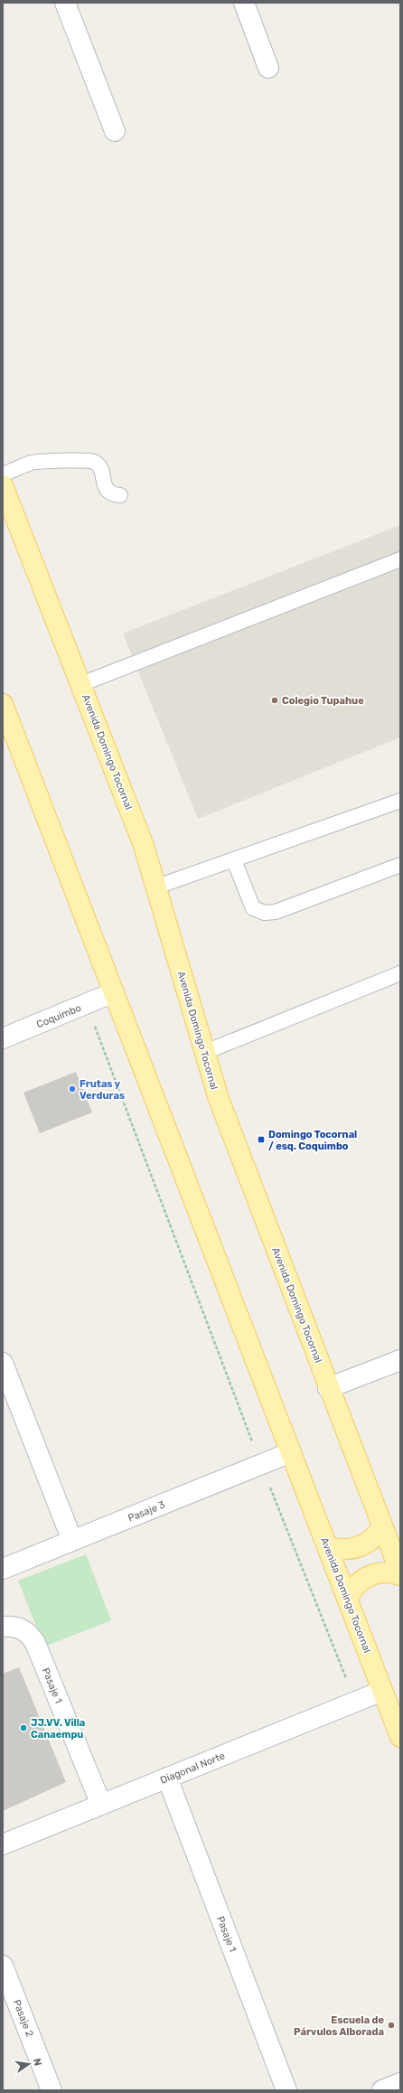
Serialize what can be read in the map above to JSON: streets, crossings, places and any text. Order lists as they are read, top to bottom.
{
  "streets": {
    "main road": ["Avenida Domingo Tocornal"],
    "street": [
      "Coquimbo",
      "Pasaje 3",
      "Pasaje 1",
      "Diagonal Norte",
      "Pasaje 2"
    ]
  },
  "crossings": [
    ["Avenida Domingo Tocornal", "Coquimbo"],
    ["Avenida Domingo Tocornal", "Pasaje 3"],
    ["Avenida Domingo Tocornal", "Diagonal Norte"],
    ["Pasaje 1", "Diagonal Norte"]
  ],
  "places": {
    "other": [
      "Colegio Tupahue",
      "Frutas y Verduras",
      "JJ.VV. Villa Canaempu",
      "Escuela de Párvulos Alborada"
    ],
    "transit": ["Domingo Tocornal / esq. Coquimbo"]
  },
  "north": "right"
}
